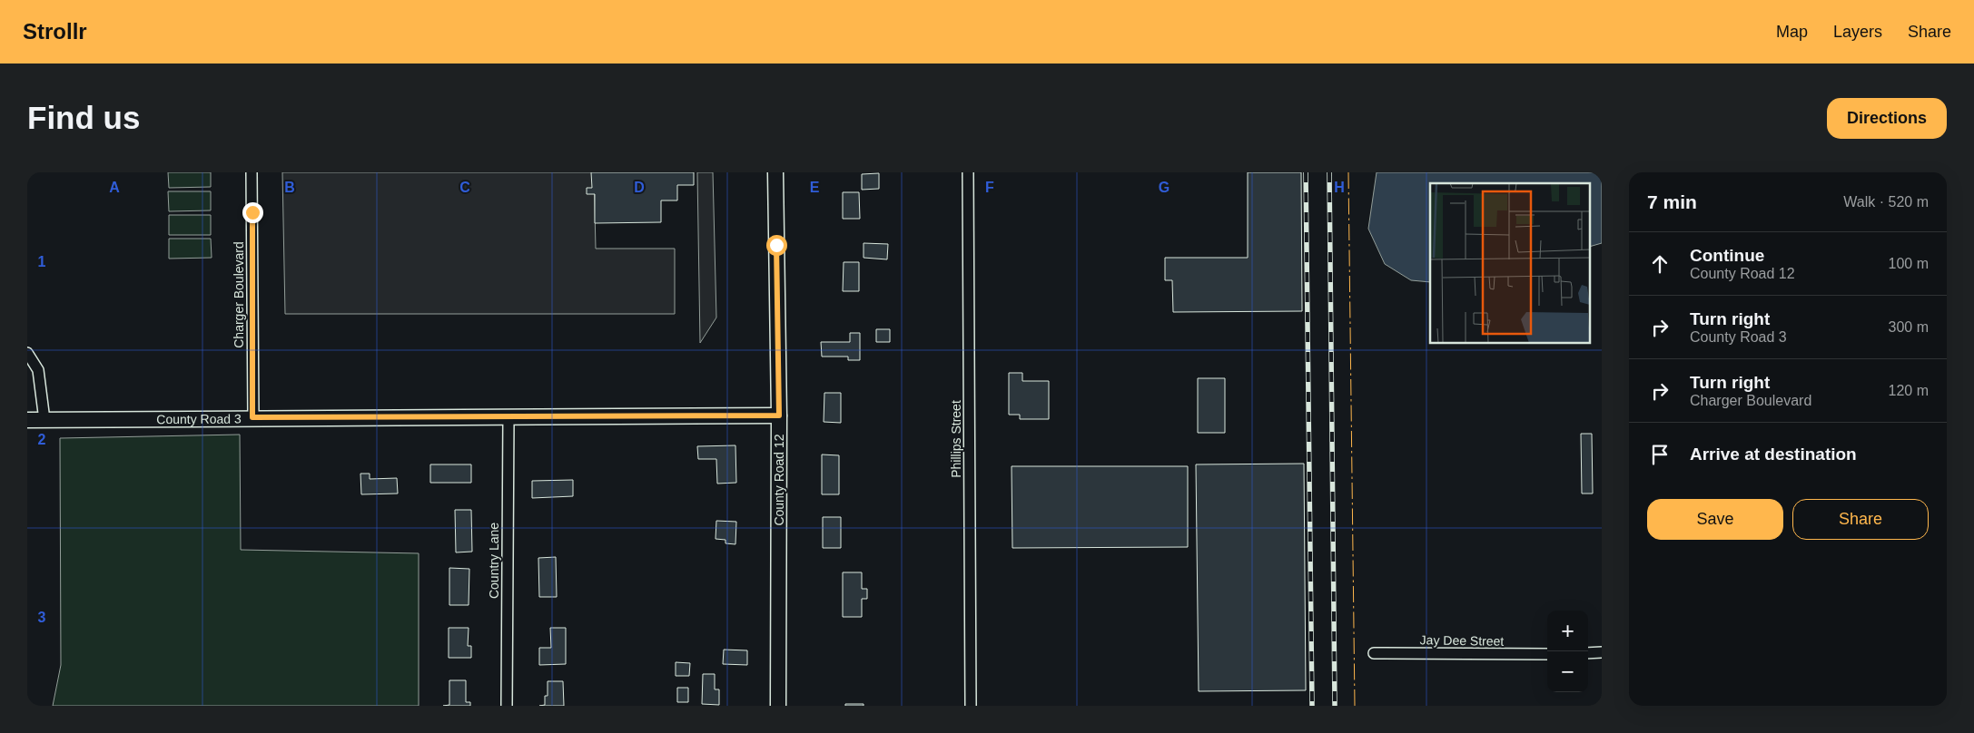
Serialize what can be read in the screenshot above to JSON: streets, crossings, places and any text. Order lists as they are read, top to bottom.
{
  "streets": {
    "street": [
      "Charger Boulevard",
      "County Road 3",
      "Phillips Street",
      "County Road 12",
      "Country Lane",
      "Jay Dee Street"
    ]
  },
  "crossings": [
    ["Charger Boulevard", "County Road 3"],
    ["County Road 3", "County Road 12"],
    ["County Road 3", "Country Lane"]
  ],
  "page": {
    "header": "Strollr",
    "nav": ["Map", "Layers", "Share"],
    "buttons": [
      "Directions",
      ["Save", "Share"]
    ],
    "title": "Find us",
    "heading": ["7 min", "Walk · 520 m"],
    "list": [
      ["Continue", "County Road 12", "100 m"],
      ["Turn right", "County Road 3", "300 m"],
      ["Turn right", "Charger Boulevard", "120 m"],
      "Arrive at destination"
    ],
    "map_buttons": ["+", "−"]
  },
  "grid": {
    "columns": [
      "A",
      "B",
      "C",
      "D",
      "E",
      "F",
      "G",
      "H"
    ],
    "rows": ["1", "2", "3"]
  }
}
